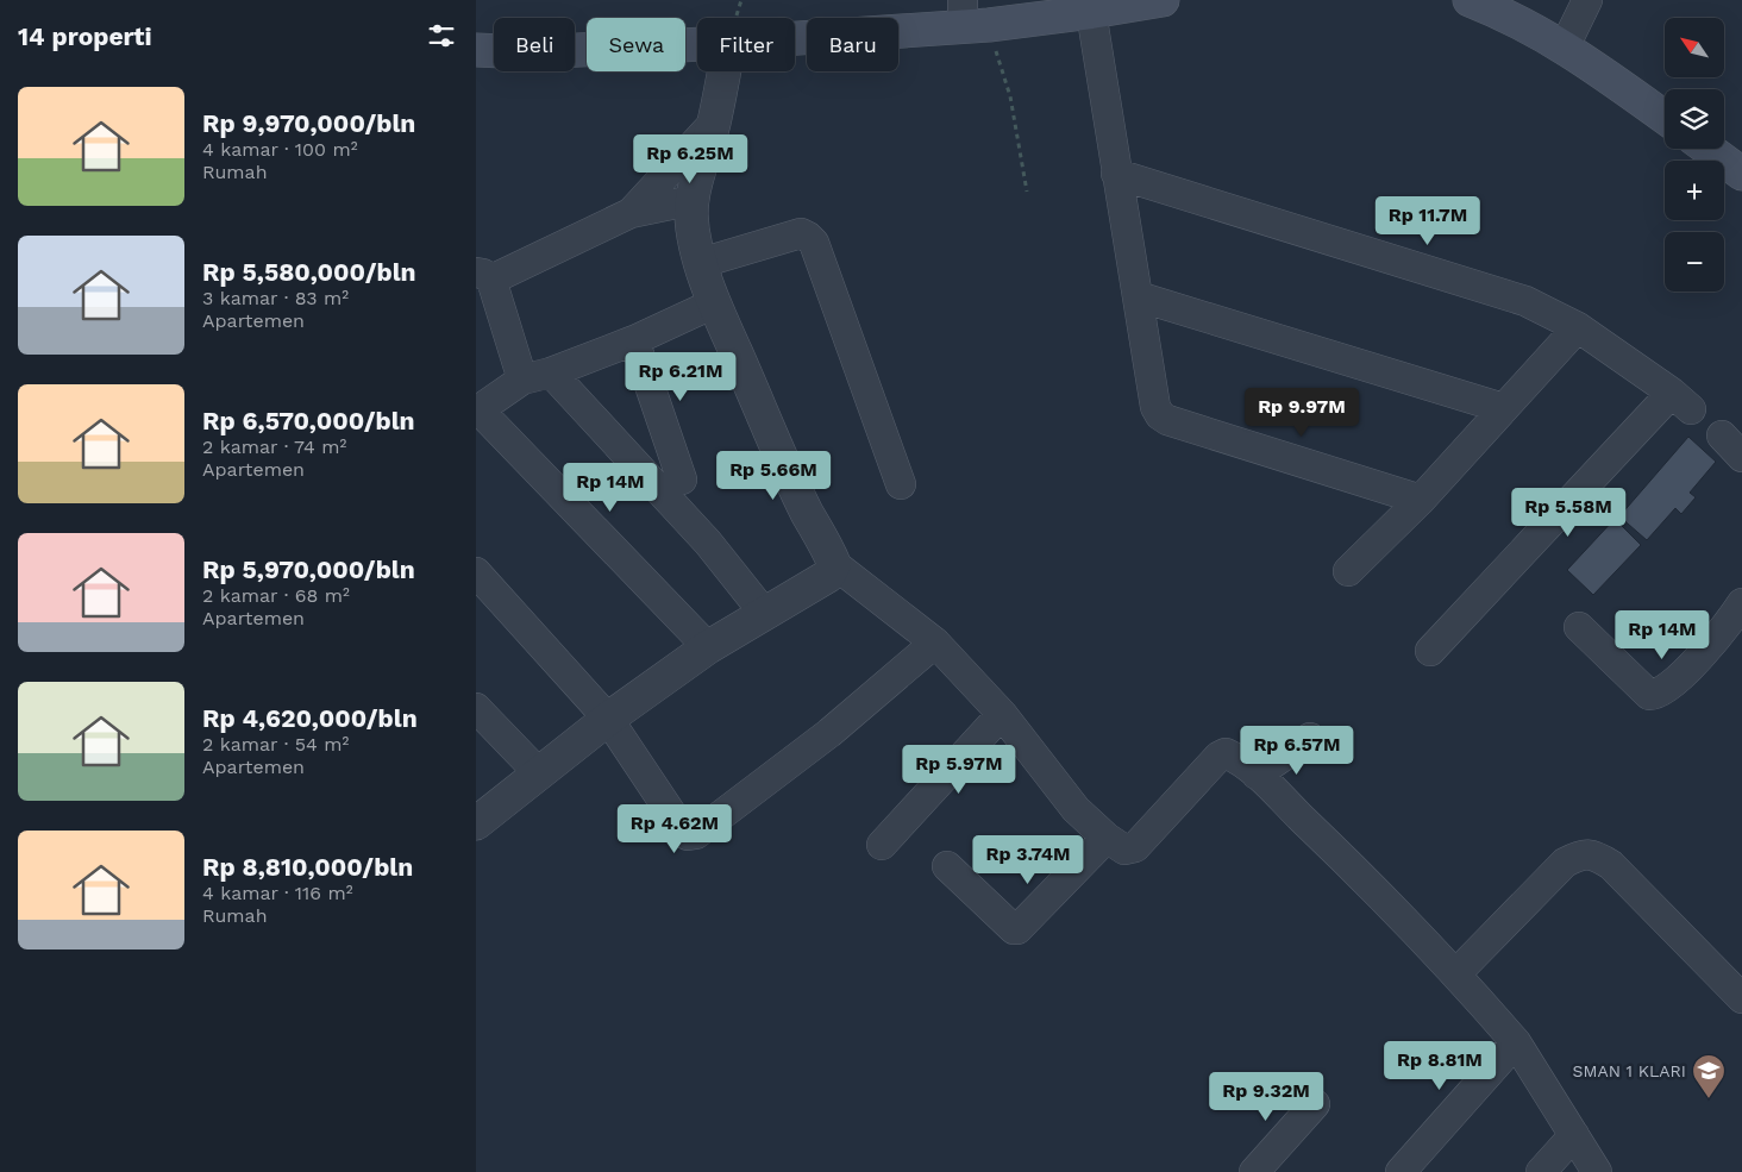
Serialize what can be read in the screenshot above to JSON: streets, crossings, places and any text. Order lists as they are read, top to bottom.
{
  "places": {
    "school or university": ["SMAN 1 KLARI"]
  },
  "north": "top left",
  "page": {
    "heading": "14 properti",
    "map_buttons": ["+", "−"],
    "chip": [
      "Beli",
      "Sewa",
      "Filter",
      "Baru"
    ],
    "list": [
      {
        "name": "Rp 9,970,000/bln",
        "note": "4 kamar · 100 m² · Rumah"
      },
      {
        "name": "Rp 5,580,000/bln",
        "note": "3 kamar · 83 m² · Apartemen"
      },
      {
        "name": "Rp 6,570,000/bln",
        "note": "2 kamar · 74 m² · Apartemen"
      },
      {
        "name": "Rp 5,970,000/bln",
        "note": "2 kamar · 68 m² · Apartemen"
      },
      {
        "name": "Rp 4,620,000/bln",
        "note": "2 kamar · 54 m² · Apartemen"
      },
      {
        "name": "Rp 8,810,000/bln",
        "note": "4 kamar · 116 m² · Rumah"
      }
    ],
    "price": [
      "Rp 6.25M",
      "Rp 11.7M",
      "Rp 6.21M",
      "Rp 9.97M",
      "Rp 5.66M",
      "Rp 14M",
      "Rp 5.58M",
      "Rp 14M",
      "Rp 6.57M",
      "Rp 5.97M",
      "Rp 4.62M",
      "Rp 3.74M",
      "Rp 8.81M",
      "Rp 9.32M"
    ]
  }
}
